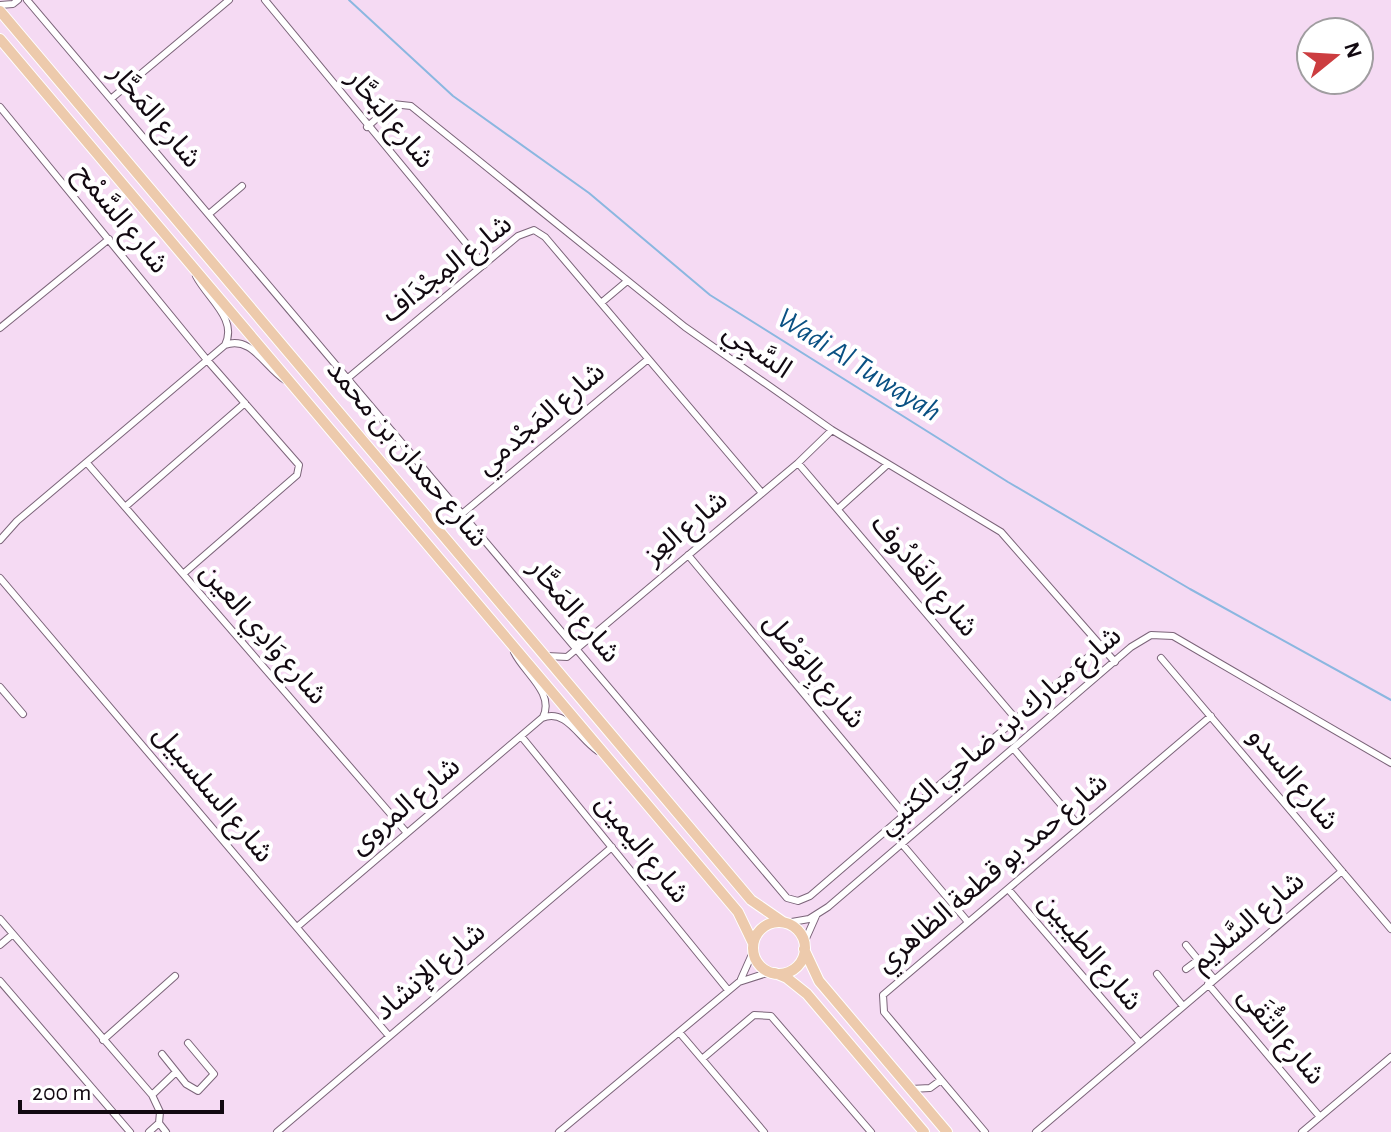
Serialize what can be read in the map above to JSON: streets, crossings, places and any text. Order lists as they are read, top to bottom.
{
  "streets": {
    "main road": ["شارع حمدان بن محمد"],
    "street": [
      "شارع المَحَّار",
      "شارع البَحَّار",
      "شارع السَّمْح",
      "شارع المِجْدَاف",
      "السَّجِي",
      "شارع المَجْدمي",
      "شارع العِز",
      "شارع الغَادُوف",
      "شارع وَادِي العين",
      "شارع بِالوَصْل",
      "شارع مبارك بن ضاحي الكتبي",
      "شارع السدو",
      "شارع السلسبيل",
      "شارع المروى",
      "شارع اليمين",
      "شارع حمد بو قطعة الظاهري",
      "شارع السَّلايم",
      "شارع الطيبين",
      "شارع الإنشاد",
      "شارع التُّقَى"
    ]
  },
  "crossings": [
    ["شارع المَحَّار", "شارع المِجْدَاف"],
    ["شارع المَحَّار", "السَّجِي"],
    ["شارع المَحَّار", "شارع المَجْدمي"],
    ["شارع المَحَّار", "شارع العِز"],
    ["شارع المَحَّار", "شارع الغَادُوف"],
    ["شارع المَحَّار", "شارع بِالوَصْل"],
    ["شارع البَحَّار", "شارع المِجْدَاف"],
    ["شارع البَحَّار", "السَّجِي"],
    ["شارع السَّمْح", "شارع وَادِي العين"],
    ["شارع المِجْدَاف", "شارع المَجْدمي"],
    ["شارع المِجْدَاف", "شارع العِز"],
    ["السَّجِي", "شارع العِز"],
    ["السَّجِي", "شارع مبارك بن ضاحي الكتبي"],
    ["شارع حمدان بن محمد", "شارع مبارك بن ضاحي الكتبي"],
    ["شارع العِز", "شارع الغَادُوف"],
    ["شارع العِز", "شارع بِالوَصْل"],
    ["شارع وَادِي العين", "شارع المروى"],
    ["شارع السدو", "شارع حمد بو قطعة الظاهري"],
    ["شارع السدو", "شارع السَّلايم"],
    ["شارع السلسبيل", "شارع المروى"],
    ["شارع السلسبيل", "شارع الإنشاد"],
    ["شارع المروى", "شارع اليمين"],
    ["شارع اليمين", "شارع الإنشاد"],
    ["شارع حمد بو قطعة الظاهري", "شارع الطيبين"],
    ["شارع السَّلايم", "شارع الطيبين"],
    ["شارع السَّلايم", "شارع التُّقَى"]
  ],
  "water": ["Wadi Al Tuwayah"],
  "scale_bar": "200 m",
  "north": "right"
}
